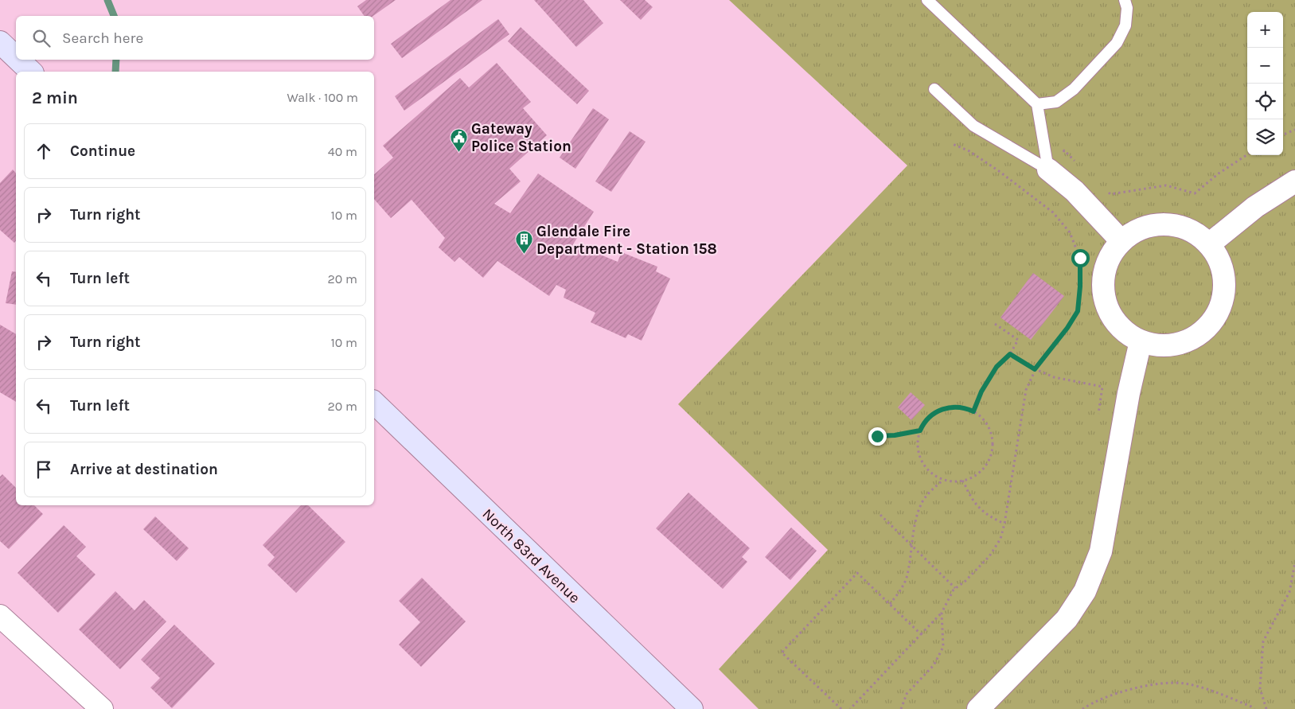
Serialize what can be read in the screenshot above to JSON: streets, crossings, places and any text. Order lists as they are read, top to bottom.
{
  "streets": {
    "main road": ["North 83rd Avenue"]
  },
  "places": {
    "public building": ["Gateway Police Station"],
    "building": ["Glendale Fire Department - Station 158"]
  },
  "page": {
    "map_buttons": ["+", "−"],
    "search": "Search here",
    "heading": ["2 min", "Walk · 100 m"],
    "list": [
      ["Continue", "40 m"],
      ["Turn right", "10 m"],
      ["Turn left", "20 m"],
      ["Turn right", "10 m"],
      ["Turn left", "20 m"],
      "Arrive at destination"
    ]
  }
}
